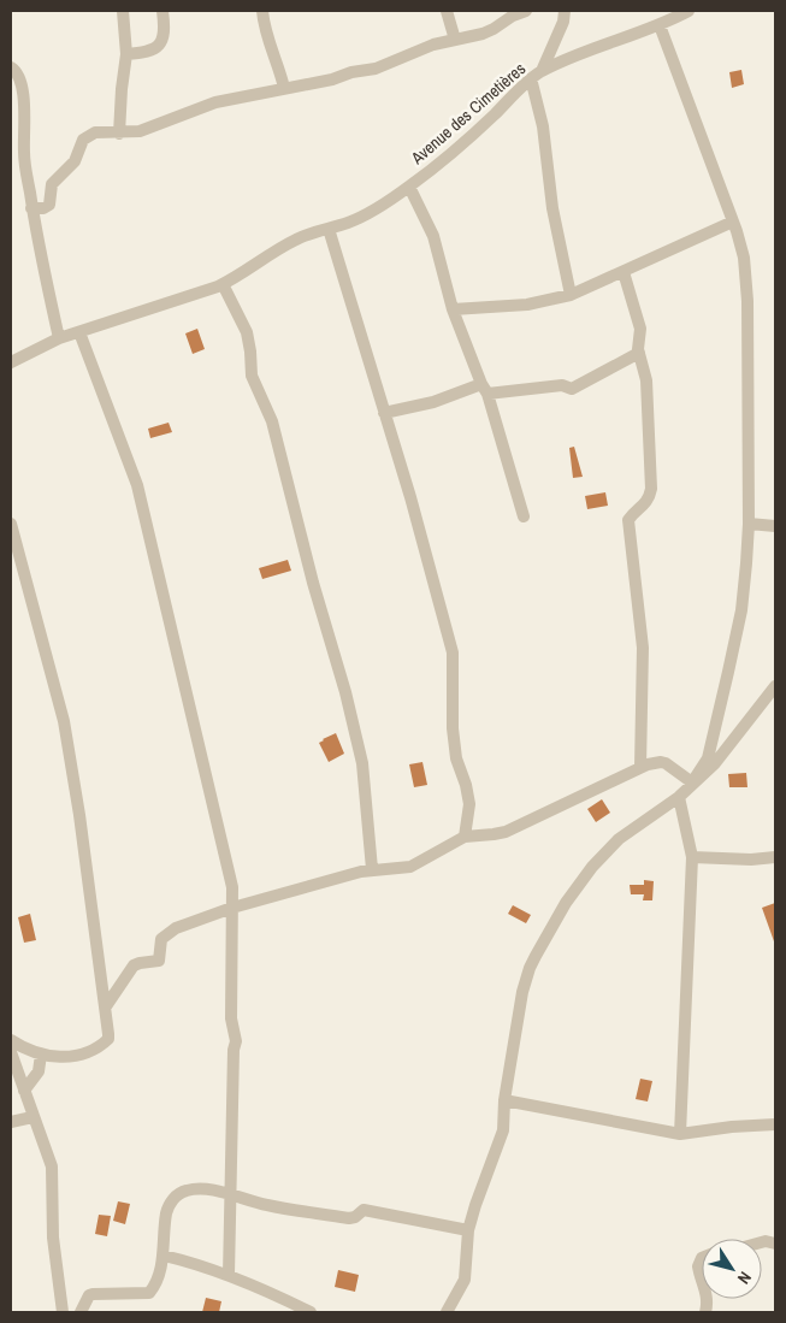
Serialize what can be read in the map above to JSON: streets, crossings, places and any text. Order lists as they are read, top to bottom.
{
  "streets": {
    "street": ["Avenue des Cimetières"]
  },
  "north": "bottom right"
}
